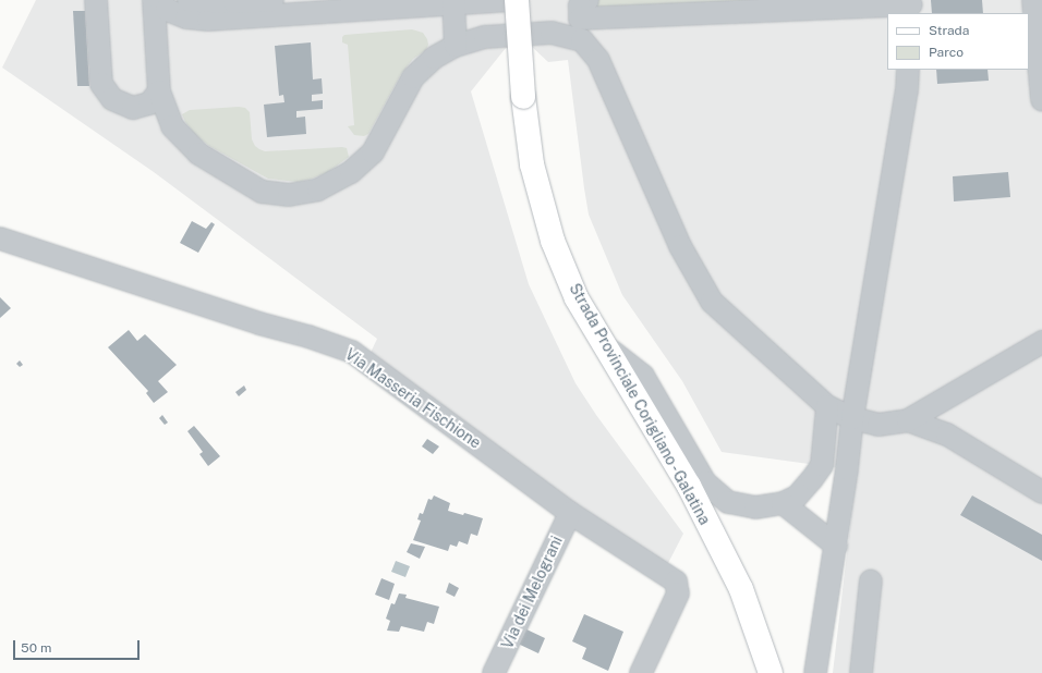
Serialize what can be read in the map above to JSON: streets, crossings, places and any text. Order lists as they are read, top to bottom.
{
  "streets": {
    "main road": ["Strada Provinciale Corigliano - Galatina"],
    "street": ["Via Masseria Fischione", "Via dei Melograni"]
  },
  "crossings": [
    ["Via Masseria Fischione", "Via dei Melograni"]
  ],
  "legend": ["Strada", "Parco"],
  "scale_bar": "50 m"
}
